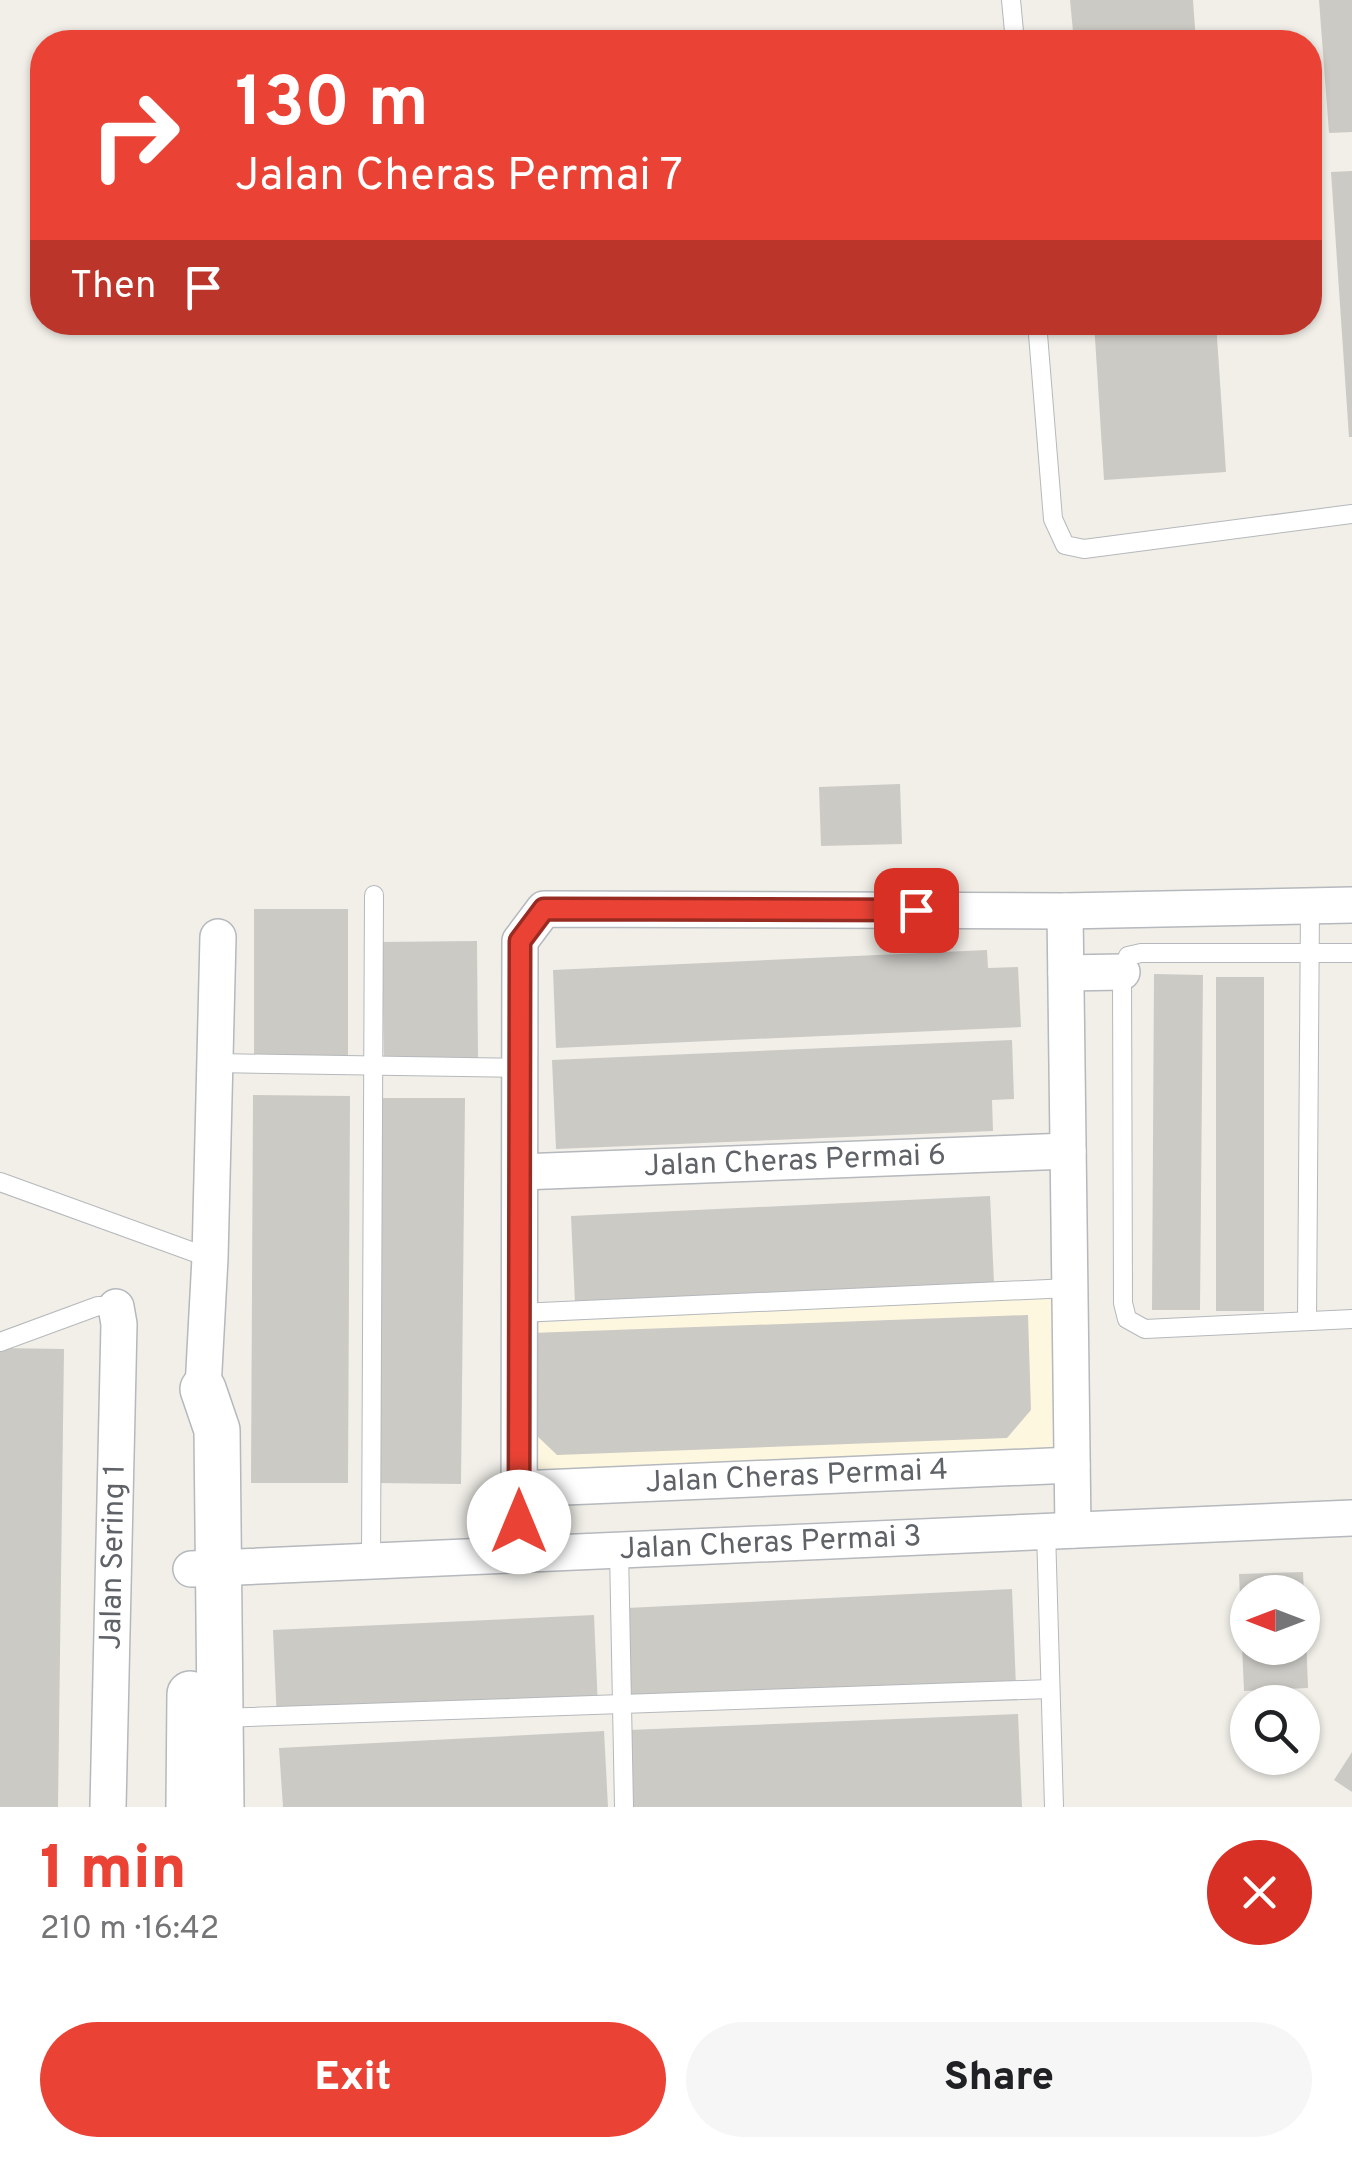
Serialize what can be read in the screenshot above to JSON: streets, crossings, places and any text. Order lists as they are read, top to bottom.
{
  "streets": {
    "street": [
      "Jalan Cheras Permai 6",
      "Jalan Cheras Permai 4",
      "Jalan Cheras Permai 3",
      "Jalan Sering 1"
    ]
  },
  "north": "left",
  "page": {
    "turn": ["130 m", "Jalan Cheras Permai 7"],
    "then": "Then",
    "heading": ["1 min", "210 m · 16:42"],
    "buttons": ["Exit", "Share"]
  }
}
